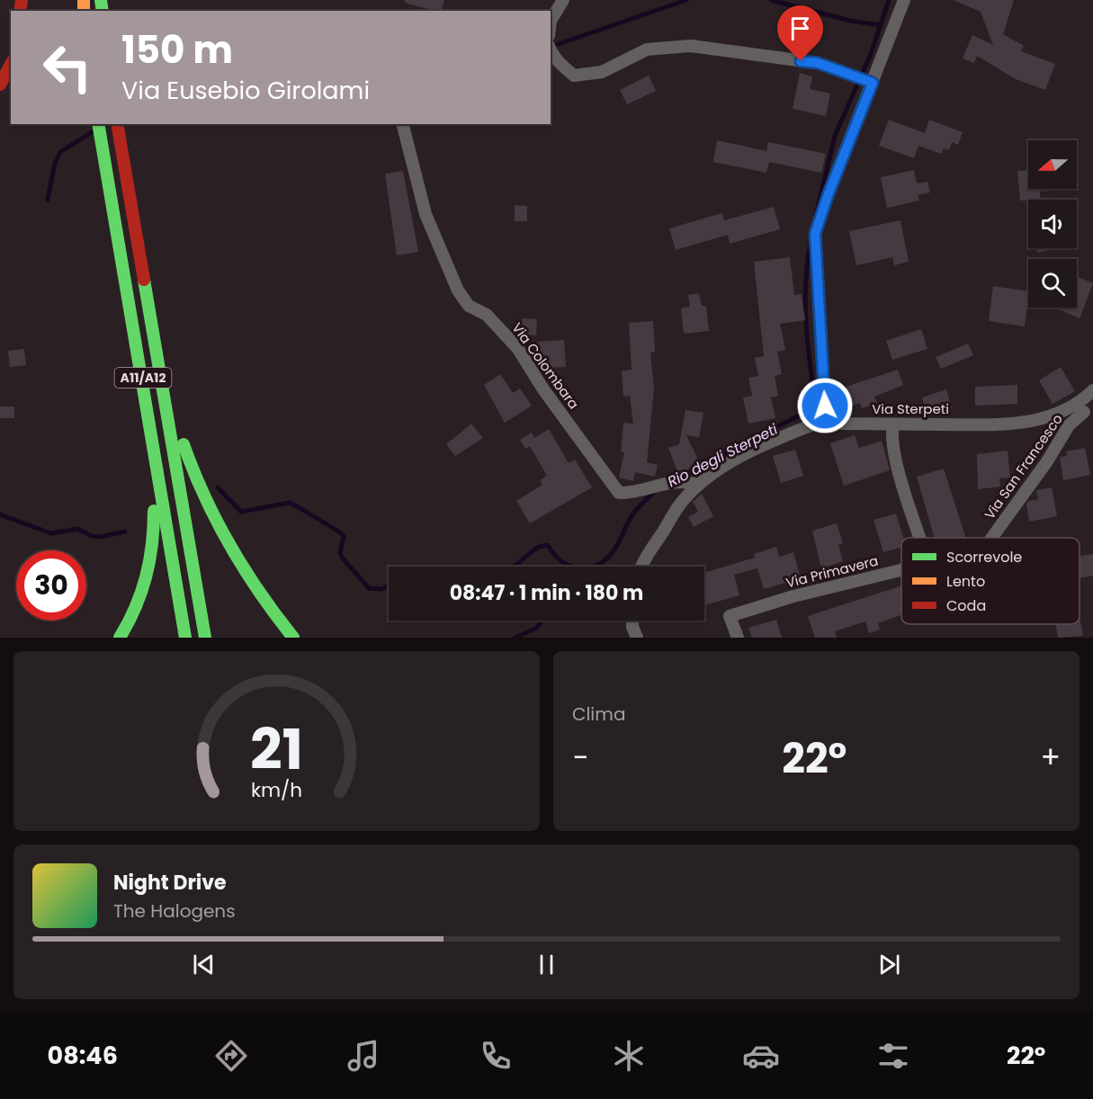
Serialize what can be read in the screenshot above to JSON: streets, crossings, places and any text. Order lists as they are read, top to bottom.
{
  "streets": {
    "main road": ["A11/A12"],
    "street": [
      "Via Colombara",
      "Via Sterpeti",
      "Via San Francesco",
      "Via Primavera"
    ]
  },
  "water": ["Rio degli Sterpeti"],
  "legend": ["Scorrevole", "Lento", "Coda"],
  "north": "left",
  "page": {
    "turn": ["150 m", "Via Eusebio Girolami"],
    "limit": "30",
    "trip": "08:47 · 1 min · 180 m",
    "tile": "Clima",
    "heat": ["−", "22°", "+"],
    "song": ["Night Drive", "The Halogens"],
    "tabs": ["08:46", "22°"],
    "gauge": ["21", "km/h"]
  }
}
